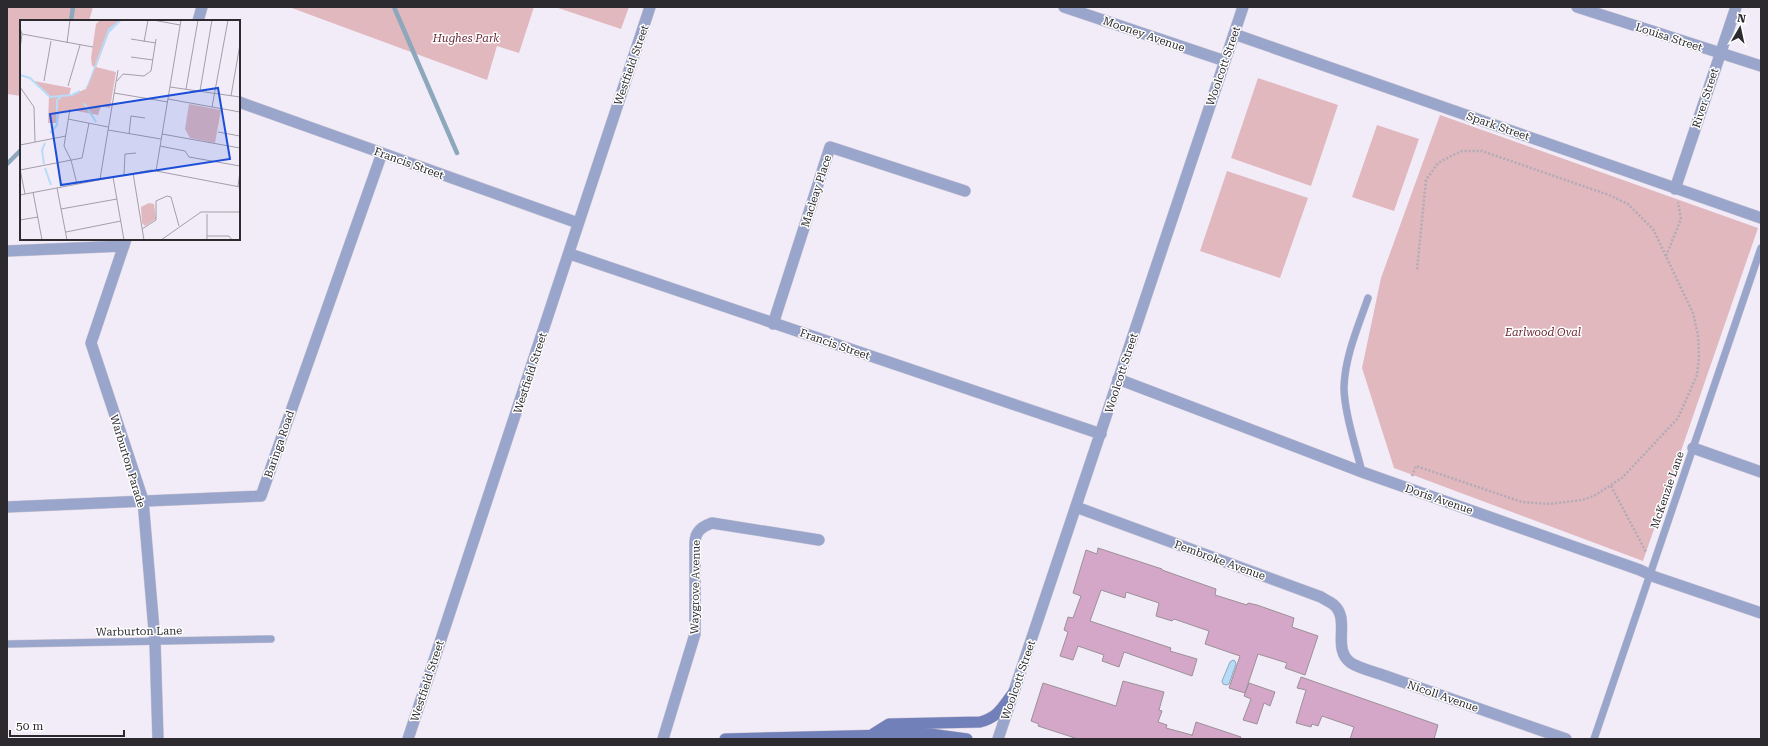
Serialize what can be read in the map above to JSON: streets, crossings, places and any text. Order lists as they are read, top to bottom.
{
  "streets": {
    "street": [
      "Mooney Avenue",
      "Louisa Street",
      "Westfield Street",
      "Woolcott Street",
      "River Street",
      "Spark Street",
      "Francis Street",
      "Macleay Place",
      "Baringa Road",
      "Warburton Parade",
      "Doris Avenue",
      "Pembroke Avenue",
      "Waygrove Avenue",
      "Nicoll Avenue"
    ],
    "lane": ["McKenzie Lane", "Warburton Lane"]
  },
  "crossings": [
    ["Mooney Avenue", "Woolcott Street"],
    ["Louisa Street", "River Street"],
    ["Westfield Street", "Francis Street"],
    ["Woolcott Street", "Spark Street"],
    ["Woolcott Street", "Francis Street"],
    ["Woolcott Street", "Doris Avenue"],
    ["Woolcott Street", "Pembroke Avenue"],
    ["River Street", "Spark Street"],
    ["Francis Street", "Macleay Place"],
    ["Francis Street", "Baringa Road"],
    ["Baringa Road", "Warburton Parade"],
    ["Warburton Parade", "Warburton Lane"],
    ["McKenzie Lane", "Doris Avenue"],
    ["Pembroke Avenue", "Nicoll Avenue"]
  ],
  "parks": ["Hughes Park", "Earlwood Oval"],
  "scale_bar": "50 m",
  "north": "top"
}
